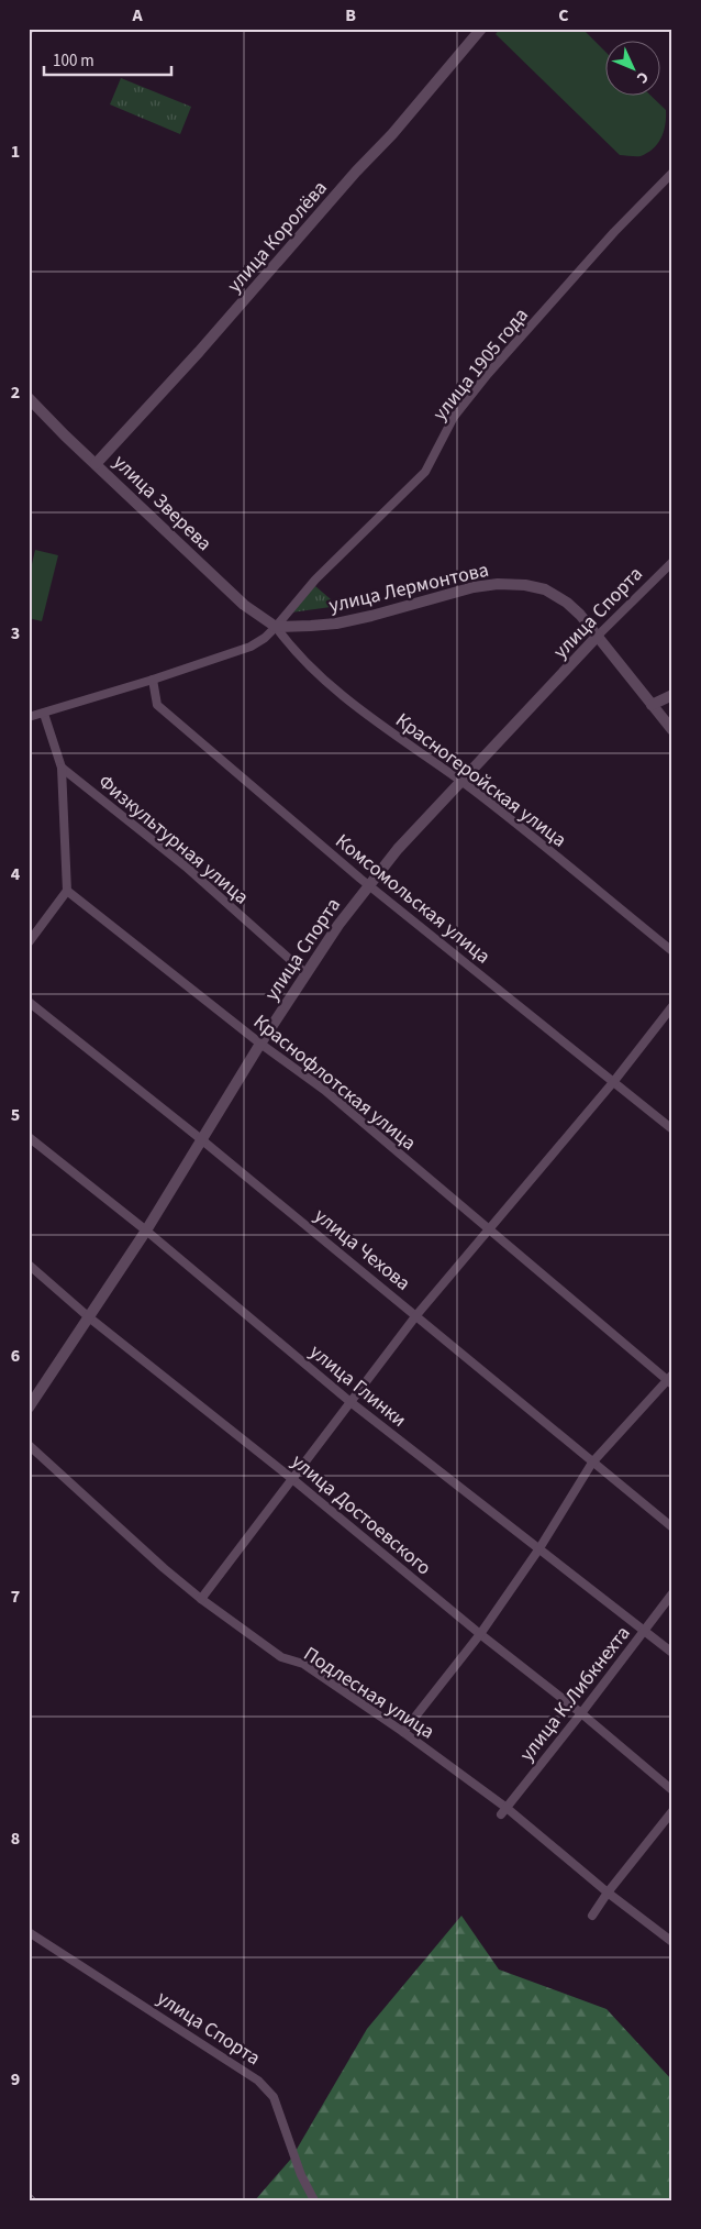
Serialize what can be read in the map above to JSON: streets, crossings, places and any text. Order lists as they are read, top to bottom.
{
  "streets": {
    "main road": [
      "улица Королёва",
      "улица Зверева",
      "улица Лермонтова",
      "улица Спорта"
    ],
    "street": [
      "улица 1905 года",
      "Красногеройская улица",
      "Физкультурная улица",
      "Комсомольская улица",
      "Краснофлотская улица",
      "улица Чехова",
      "улица Глинки",
      "улица Достоевского",
      "Подлесная улица",
      "улица К.Либкнехта"
    ]
  },
  "crossings": [
    ["улица Королёва", "улица Зверева"],
    ["улица 1905 года", "улица Зверева"],
    ["улица 1905 года", "улица Лермонтова"],
    ["улица 1905 года", "Красногеройская улица"],
    ["улица Зверева", "улица Лермонтова"],
    ["улица Зверева", "Красногеройская улица"],
    ["улица Лермонтова", "улица Спорта"],
    ["улица Лермонтова", "Красногеройская улица"],
    ["улица Спорта", "Красногеройская улица"],
    ["улица Спорта", "Физкультурная улица"],
    ["улица Спорта", "Комсомольская улица"],
    ["улица Спорта", "Краснофлотская улица"],
    ["улица Спорта", "улица Чехова"],
    ["улица Спорта", "улица Глинки"],
    ["улица Спорта", "улица Достоевского"],
    ["улица Глинки", "улица К.Либкнехта"],
    ["улица Достоевского", "улица К.Либкнехта"],
    ["Подлесная улица", "улица К.Либкнехта"]
  ],
  "scale_bar": "100 m",
  "north": "bottom right",
  "grid": {
    "columns": ["A", "B", "C"],
    "rows": [
      "1",
      "2",
      "3",
      "4",
      "5",
      "6",
      "7",
      "8",
      "9"
    ]
  }
}
